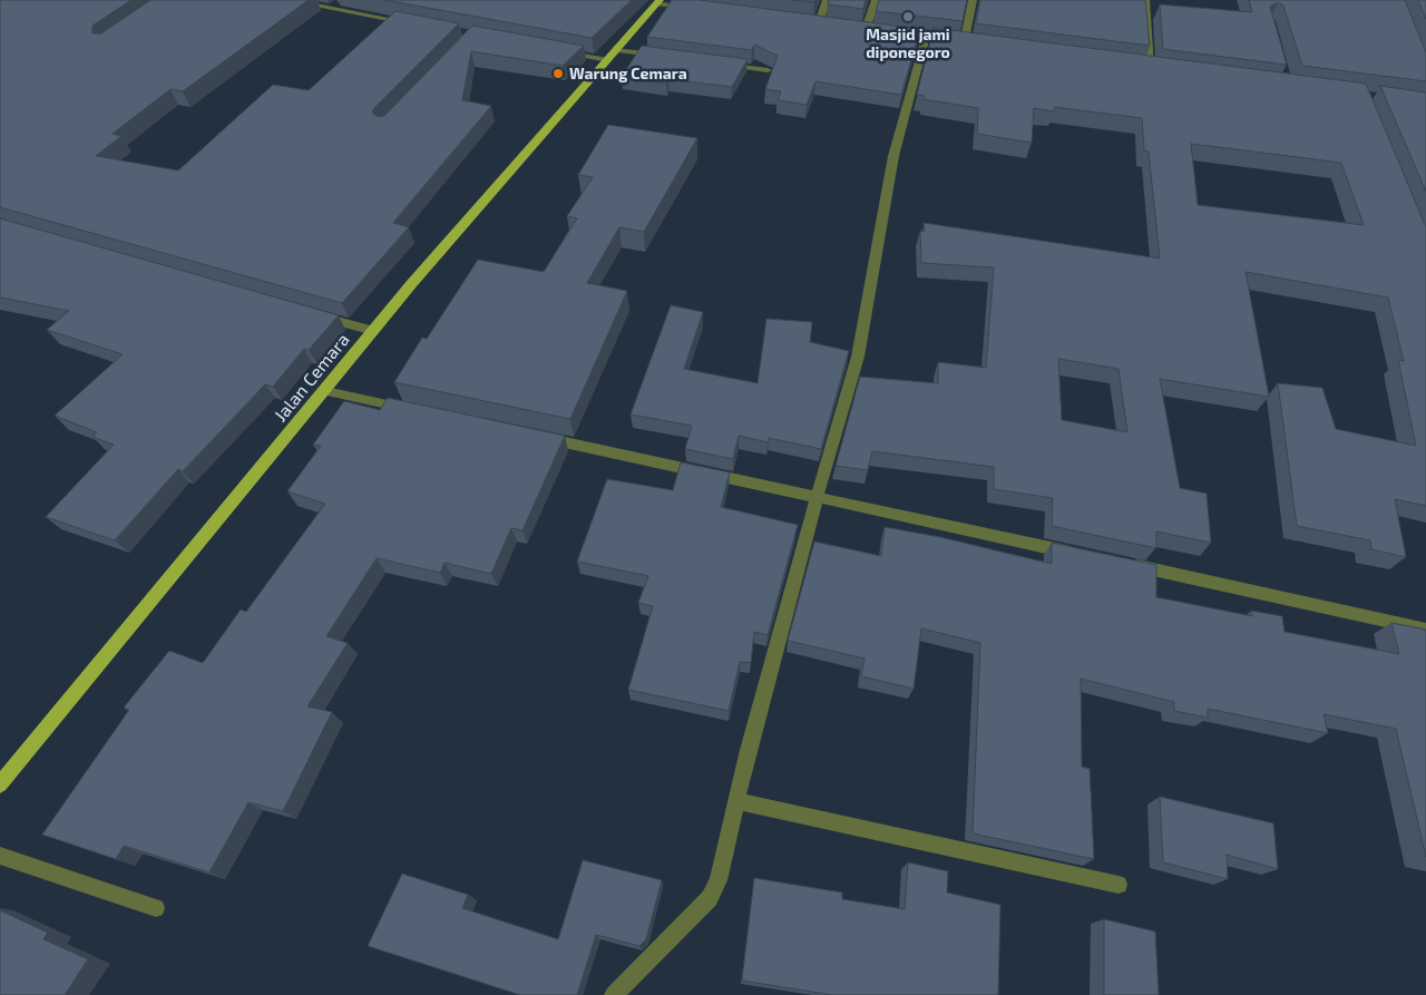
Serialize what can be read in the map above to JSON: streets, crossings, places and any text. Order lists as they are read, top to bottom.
{
  "streets": {
    "main road": ["Jalan Cemara"]
  },
  "places": ["Masjid jami diponegoro", "Warung Cemara"]
}
